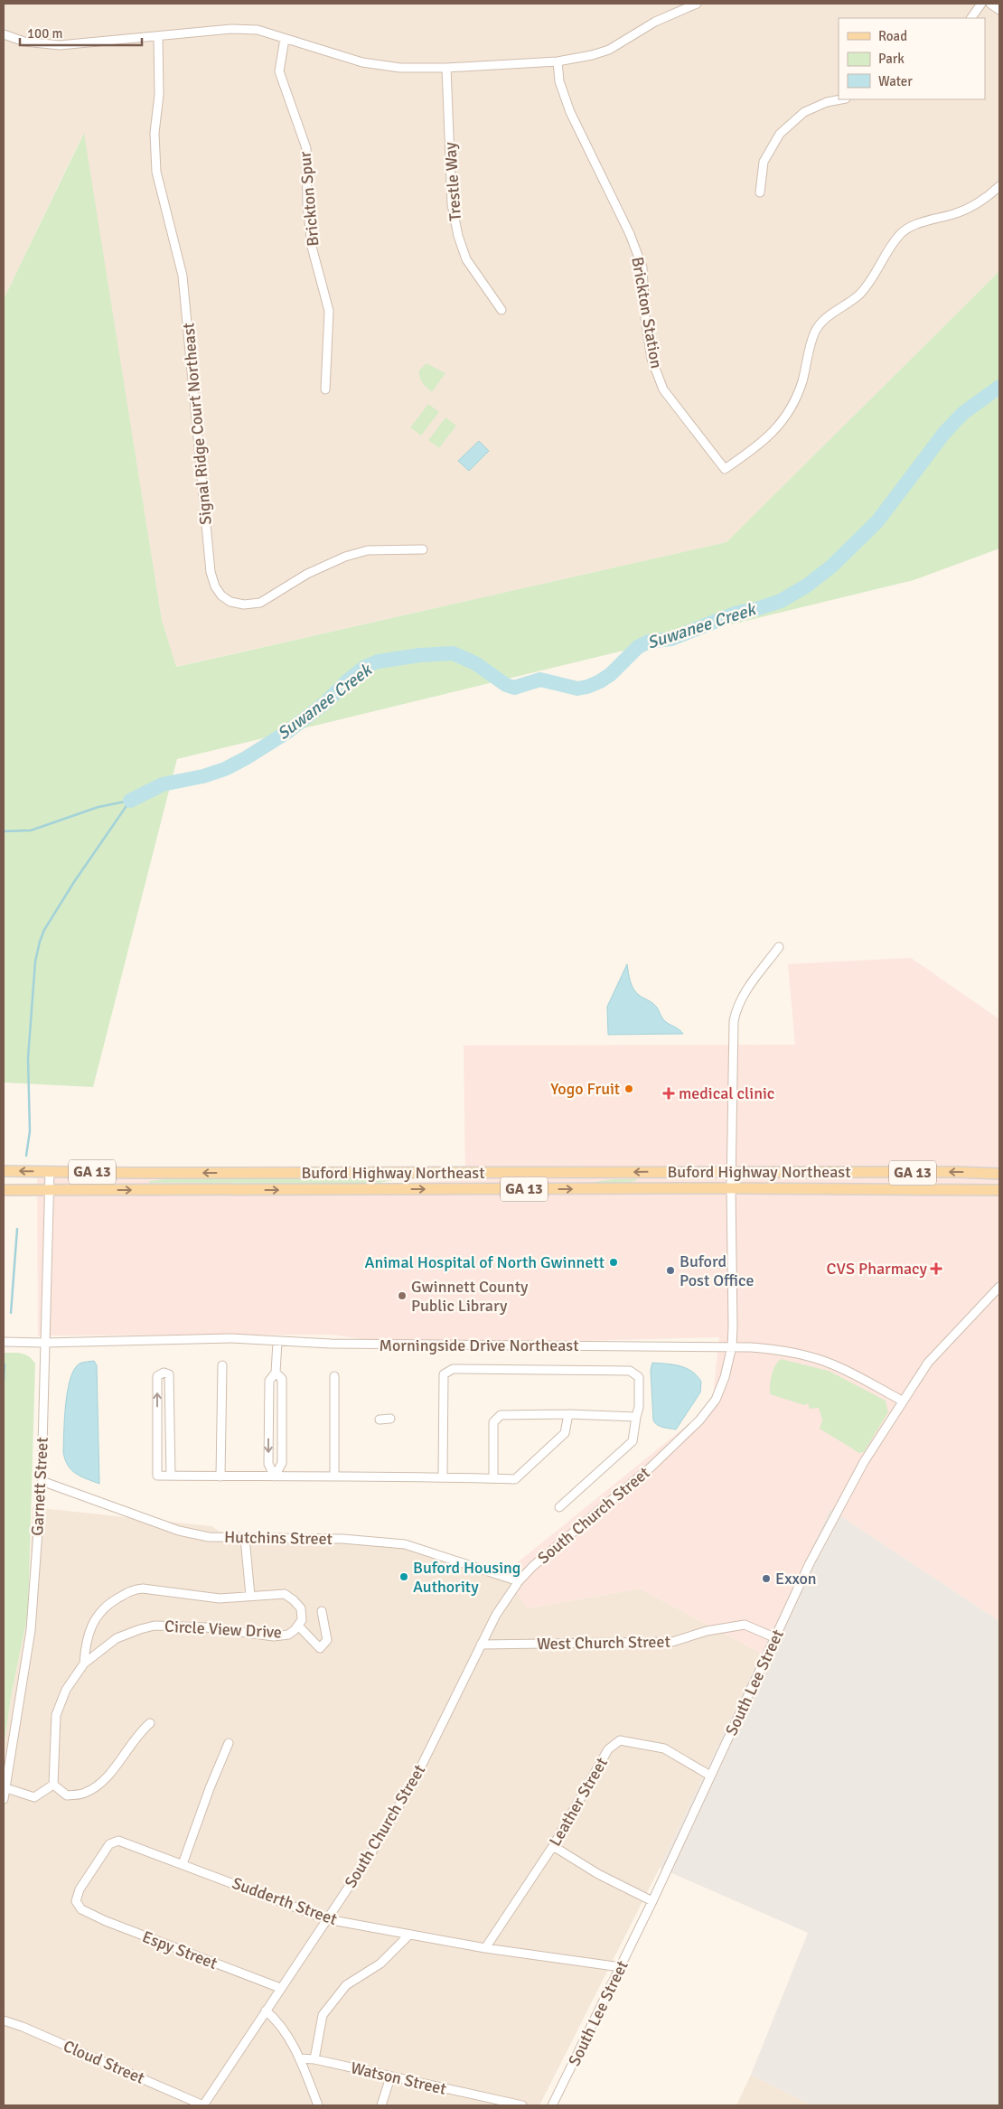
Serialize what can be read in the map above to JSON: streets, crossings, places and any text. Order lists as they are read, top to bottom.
{
  "streets": {
    "main road": ["GA 13", "Buford Highway Northeast"],
    "street": [
      "Trestle Way",
      "Brickton Spur",
      "Brickton Station",
      "Signal Ridge Court Northeast",
      "Morningside Drive Northeast",
      "Garnett Street",
      "South Church Street",
      "Hutchins Street",
      "Circle View Drive",
      "West Church Street",
      "South Lee Street",
      "Leather Street",
      "Sudderth Street",
      "Espy Street",
      "Cloud Street",
      "Watson Street"
    ]
  },
  "crossings": [
    ["Buford Highway Northeast", "Garnett Street"],
    ["Buford Highway Northeast", "South Church Street"],
    ["Morningside Drive Northeast", "Garnett Street"],
    ["Morningside Drive Northeast", "South Church Street"],
    ["Morningside Drive Northeast", "South Lee Street"],
    ["Garnett Street", "Hutchins Street"],
    ["South Church Street", "Hutchins Street"],
    ["South Church Street", "West Church Street"],
    ["South Church Street", "Sudderth Street"],
    ["South Church Street", "Espy Street"],
    ["South Church Street", "Cloud Street"],
    ["West Church Street", "South Lee Street"],
    ["South Lee Street", "Leather Street"],
    ["South Lee Street", "Sudderth Street"],
    ["Leather Street", "Sudderth Street"],
    ["Sudderth Street", "Espy Street"]
  ],
  "water": ["Suwanee Creek"],
  "places": {
    "other": [
      "Yogo Fruit",
      "Animal Hospital of North Gwinnett",
      "Buford Post Office",
      "Gwinnett County Public Library",
      "Buford Housing Authority",
      "Exxon"
    ],
    "health": ["medical clinic", "CVS Pharmacy"]
  },
  "legend": ["Road", "Park", "Water"],
  "scale_bar": "100 m"
}
